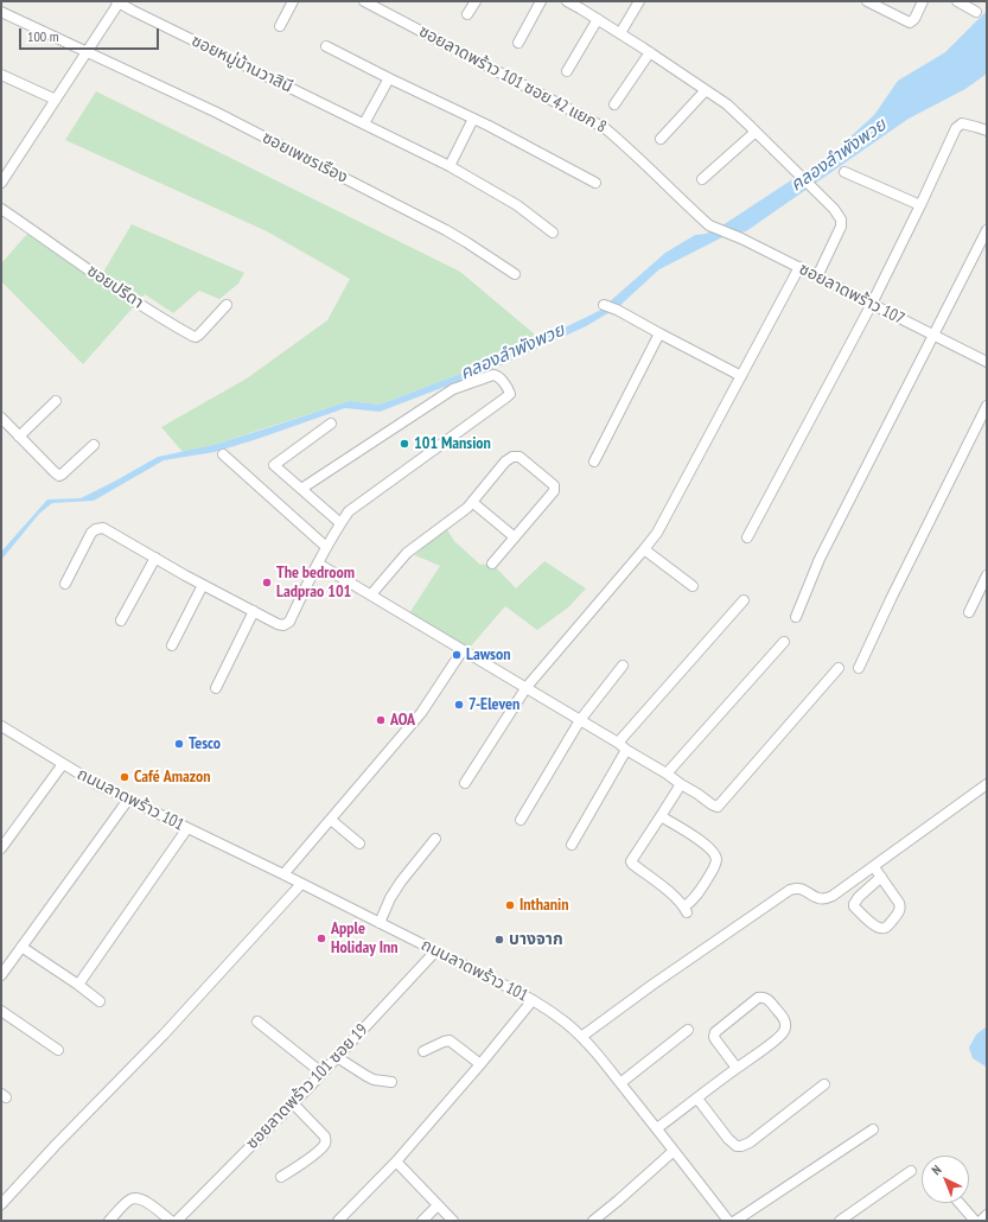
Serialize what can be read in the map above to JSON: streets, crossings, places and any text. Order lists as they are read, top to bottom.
{
  "streets": {
    "street": [
      "ซอยหมู่บ้านวาสินี",
      "ซอยลาดพร้าว 101 ซอย 42 แยก 8",
      "ซอยเพชรเรือง",
      "ซอยปรีดา",
      "ซอยลาดพร้าว 107",
      "ถนนลาดพร้าว 101",
      "ซอยลาดพร้าว 101 ซอย 19"
    ]
  },
  "crossings": [
    ["ซอยลาดพร้าว 101 ซอย 42 แยก 8", "ซอยลาดพร้าว 107"],
    ["ถนนลาดพร้าว 101", "ซอยลาดพร้าว 101 ซอย 19"]
  ],
  "water": ["คลองลำพังพวย"],
  "places": [
    "101 Mansion",
    "The bedroom Ladprao 101",
    "Lawson",
    "7-Eleven",
    "AOA",
    "Tesco",
    "Café Amazon",
    "Inthanin",
    "Apple Holiday Inn",
    "บางจาก"
  ],
  "scale_bar": "100 m",
  "north": "top left"
}
